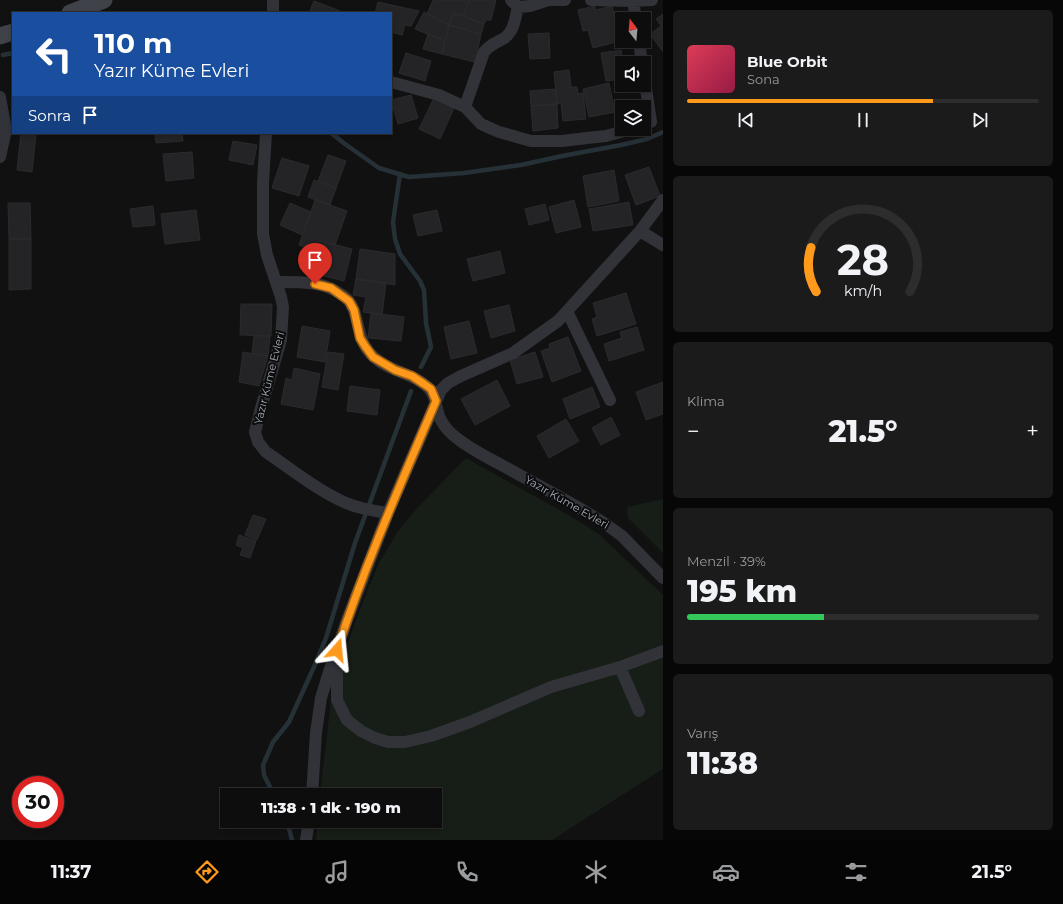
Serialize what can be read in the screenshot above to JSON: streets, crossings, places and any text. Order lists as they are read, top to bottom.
{
  "streets": {
    "street": ["Yazır Küme Evleri"]
  },
  "north": "top",
  "page": {
    "turn": ["110 m", "Yazır Küme Evleri"],
    "song": ["Blue Orbit", "Sona"],
    "then": "Sonra",
    "tile": [
      "Klima",
      ["Menzil · 39%", "195 km"],
      ["Varış", "11:38"]
    ],
    "heat": ["−", "21.5°", "+"],
    "limit": "30",
    "trip": "11:38 · 1 dk · 190 m",
    "tabs": ["11:37", "21.5°"],
    "gauge": ["28", "km/h"]
  }
}
